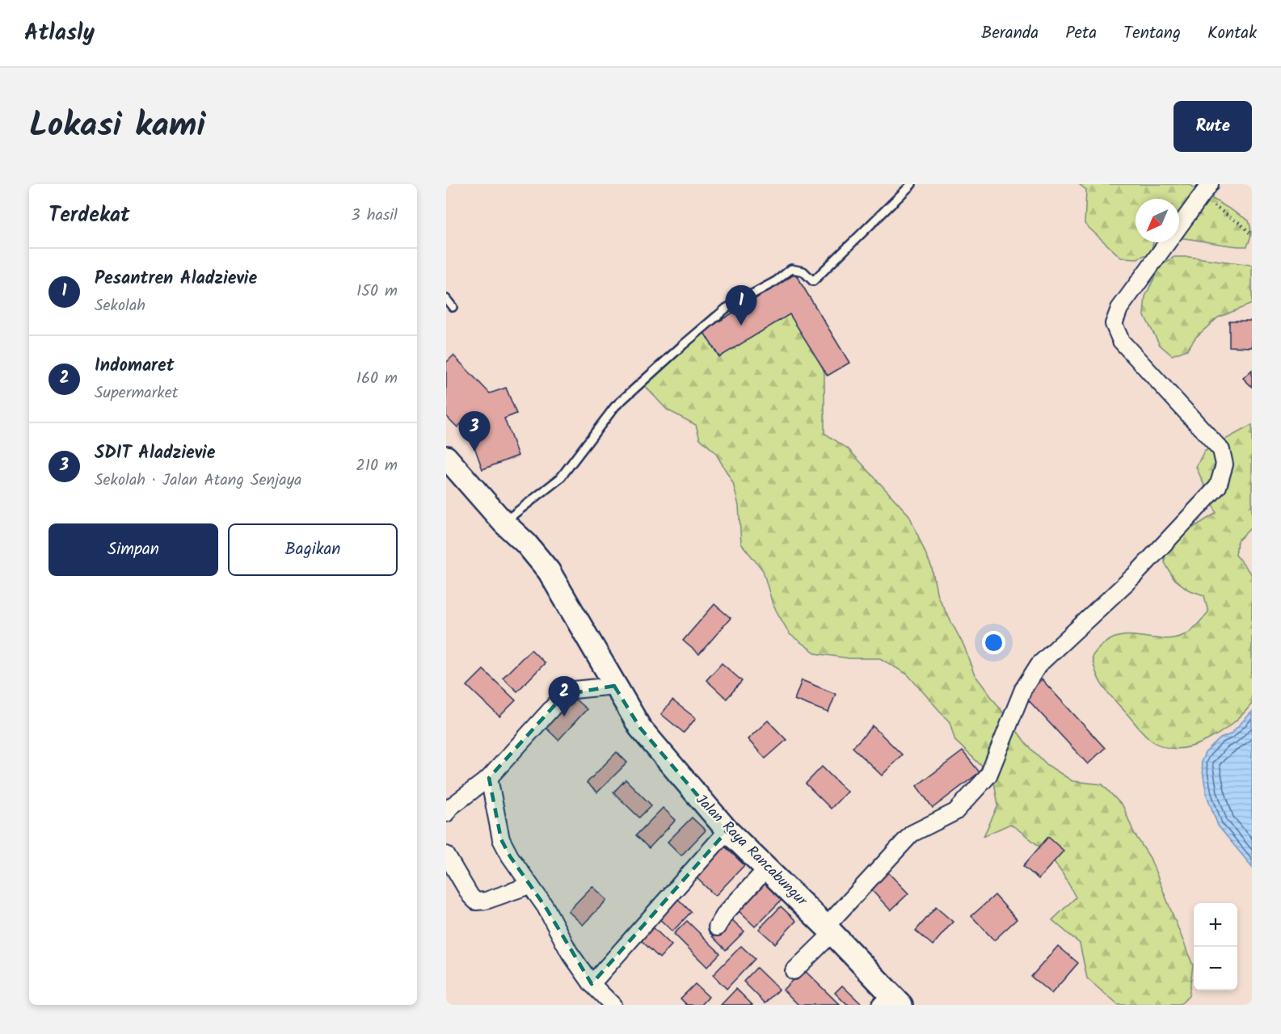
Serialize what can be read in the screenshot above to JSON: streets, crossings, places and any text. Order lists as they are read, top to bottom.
{
  "streets": {
    "main road": ["Jalan Raya Rancabungur"]
  },
  "north": "bottom left",
  "page": {
    "header": "Atlasly",
    "nav": [
      "Beranda",
      "Peta",
      "Tentang",
      "Kontak"
    ],
    "title": "Lokasi kami",
    "buttons": [
      "Rute",
      ["Simpan", "Bagikan"]
    ],
    "heading": ["Terdekat", "3 hasil"],
    "list": [
      {
        "mark": "1",
        "name": "Pesantren Aladzievie",
        "note": "Sekolah",
        "value": "150 m"
      },
      {
        "mark": "2",
        "name": "Indomaret",
        "note": "Supermarket",
        "value": "160 m"
      },
      {
        "mark": "3",
        "name": "SDIT Aladzievie",
        "note": "Sekolah · Jalan Atang Senjaya",
        "value": "210 m"
      }
    ],
    "pins": ["1", "3", "2"],
    "map_buttons": ["+", "−"]
  }
}
